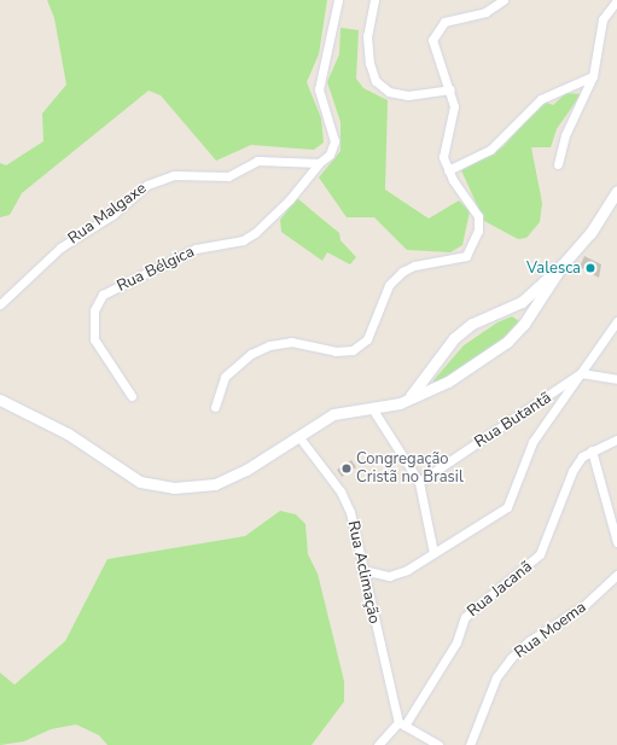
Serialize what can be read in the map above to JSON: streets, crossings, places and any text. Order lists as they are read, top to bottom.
{
  "streets": {
    "street": [
      "Rua Malgaxe",
      "Rua Bélgica",
      "Rua Butantã",
      "Rua Aclimação",
      "Rua Jacanã",
      "Rua Moema"
    ]
  },
  "crossings": [
    ["Rua Malgaxe", "Rua Bélgica"],
    ["Rua Aclimação", "Rua Jacanã"]
  ],
  "places": ["Valesca", "Congregação Cristã no Brasil"]
}
